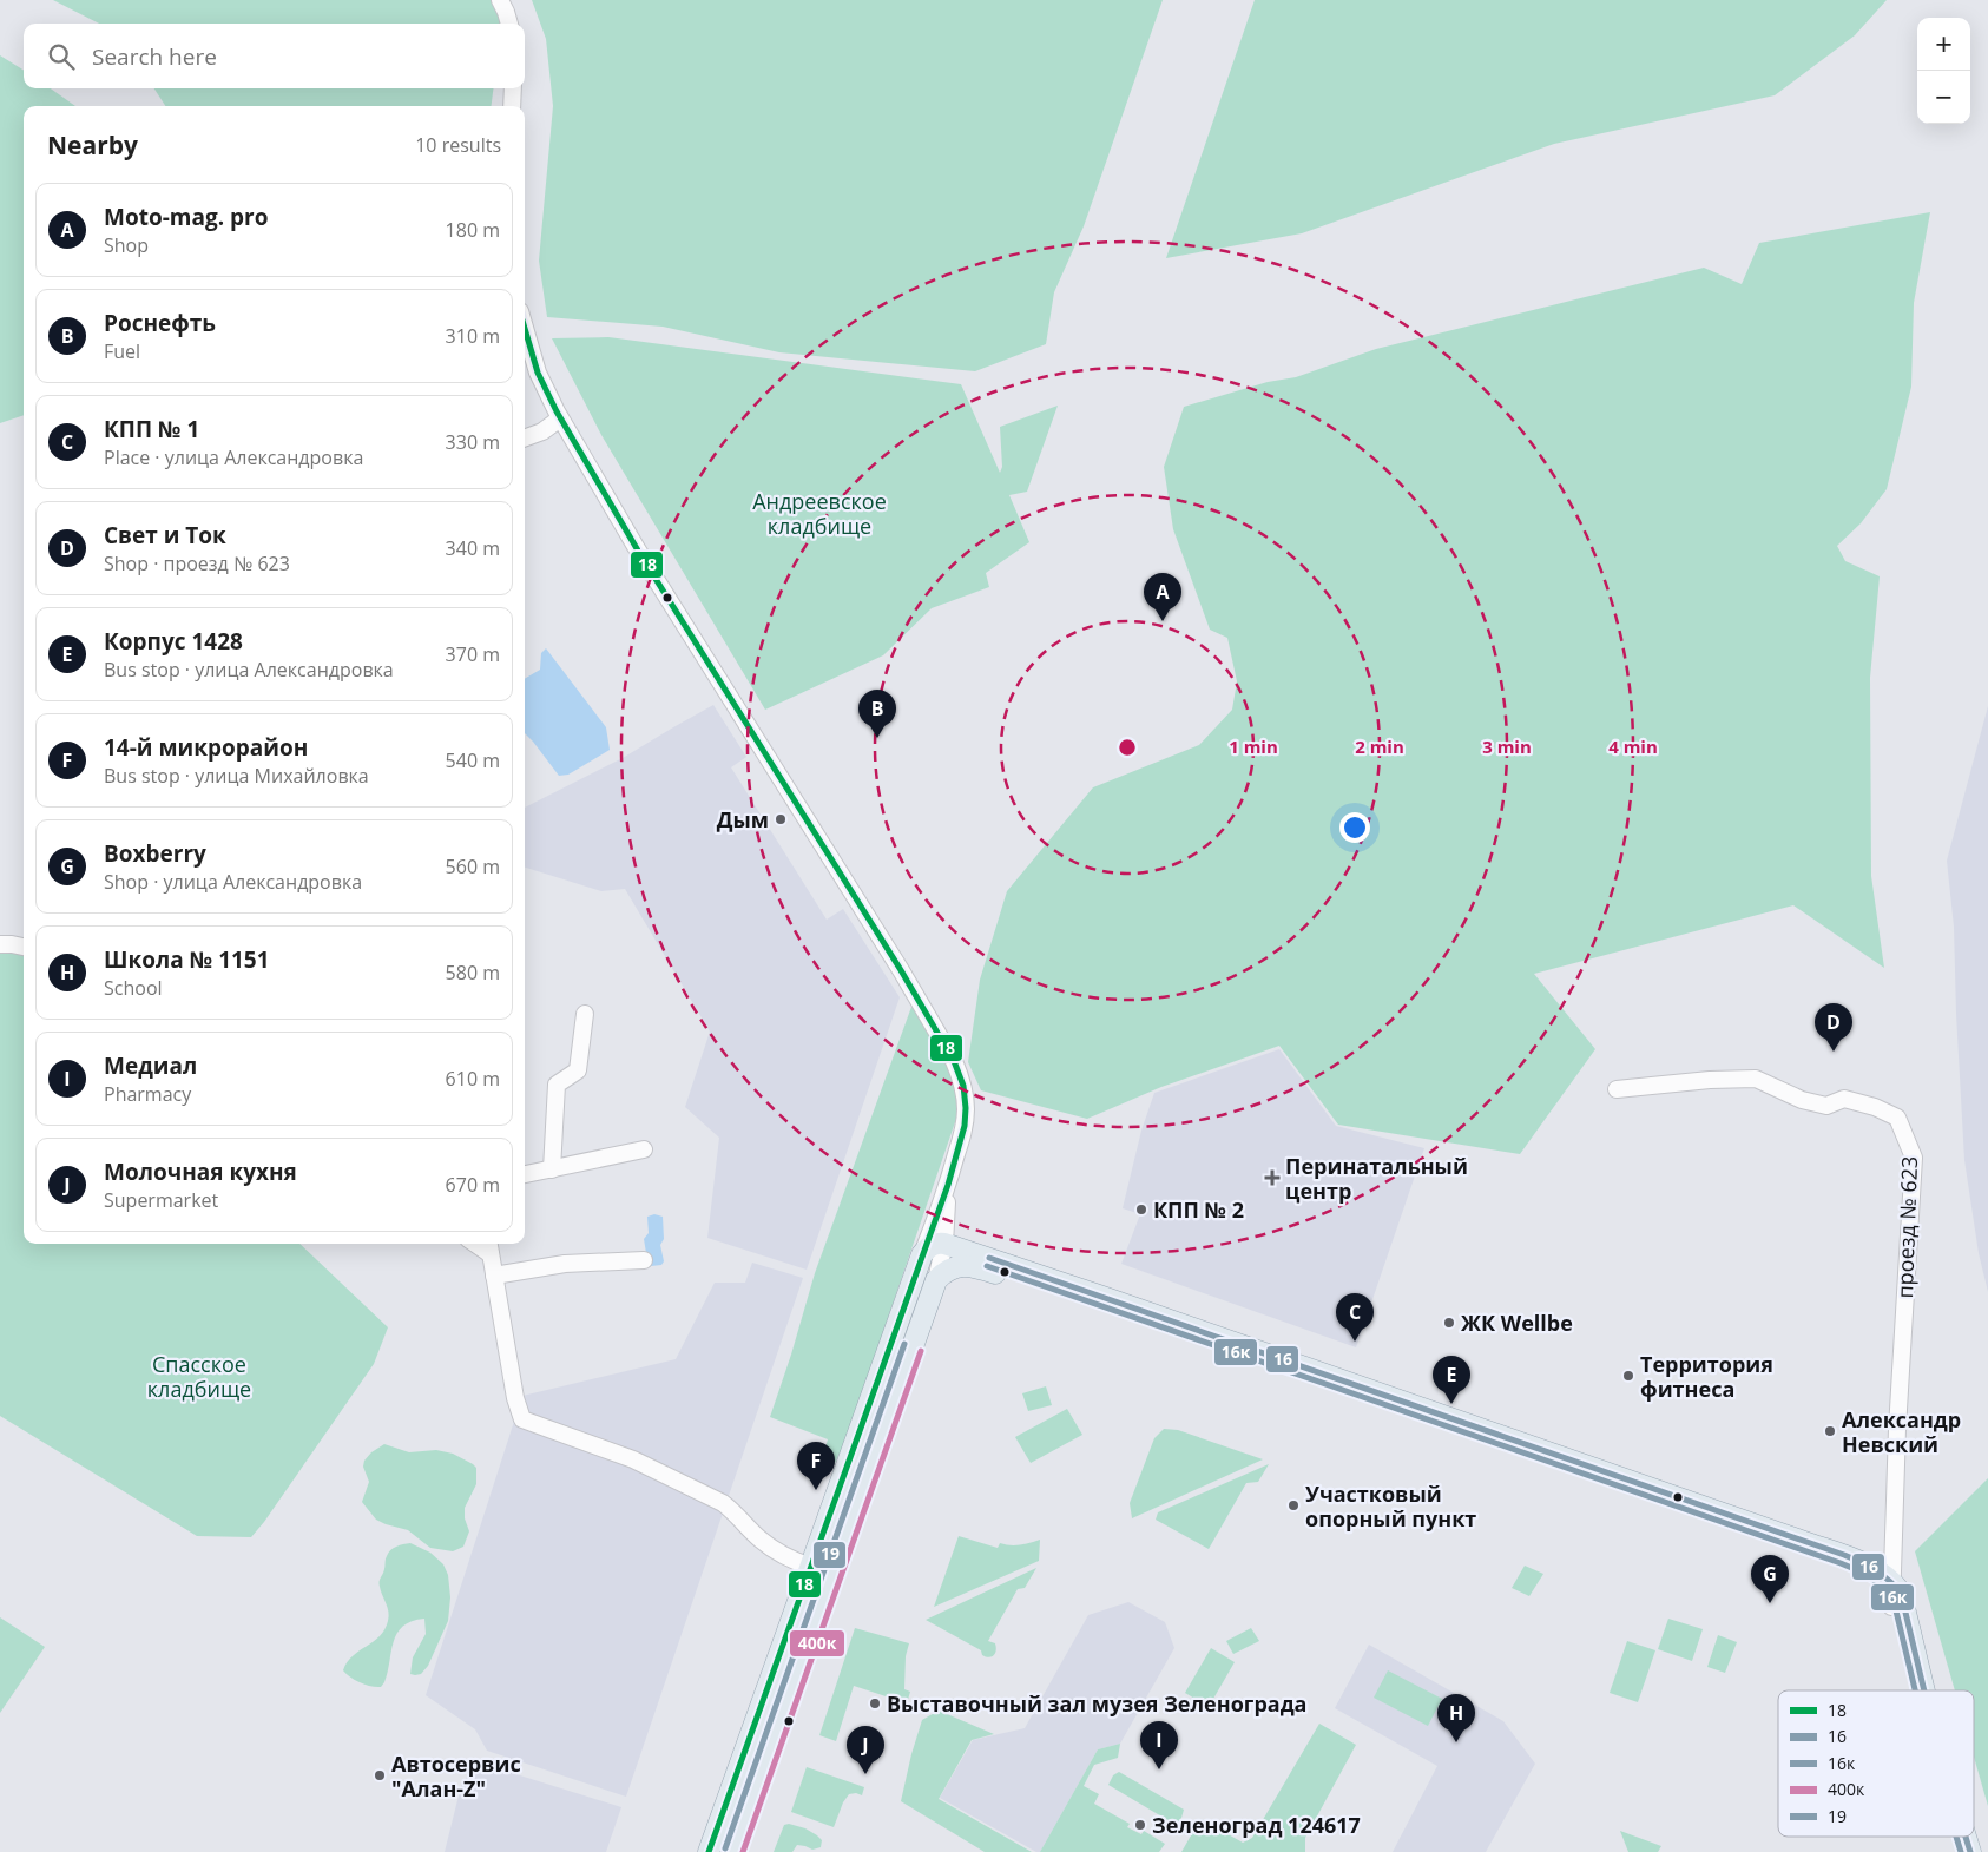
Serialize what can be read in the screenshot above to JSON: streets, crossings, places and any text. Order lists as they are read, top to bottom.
{
  "streets": {
    "street": ["проезд № 623"]
  },
  "parks": ["Андреевское кладбище", "Спасское кладбище"],
  "places": {
    "other": [
      "Дым",
      "КПП № 2",
      "ЖК Wellbe",
      "Территория фитнеса",
      "Александр Невский",
      "Участковый опорный пункт",
      "Выставочный зал музея Зеленограда",
      "Автосервис \"Алан-Z\"",
      "Зеленоград 124617"
    ],
    "health": ["Перинатальный центр"]
  },
  "lines": [
    "transit line 18",
    "transit line 16",
    "transit line 16к",
    "transit line 19",
    "transit line 400к"
  ],
  "legend": [
    "18",
    "16",
    "16к",
    "400к",
    "19"
  ],
  "page": {
    "map_buttons": ["+", "−"],
    "search": "Search here",
    "heading": ["Nearby", "10 results"],
    "list": [
      {
        "mark": "A",
        "name": "Moto-mag. pro",
        "note": "Shop",
        "value": "180 m"
      },
      {
        "mark": "B",
        "name": "Роснефть",
        "note": "Fuel",
        "value": "310 m"
      },
      {
        "mark": "C",
        "name": "КПП № 1",
        "note": "Place · улица Александровка",
        "value": "330 m"
      },
      {
        "mark": "D",
        "name": "Свет и Ток",
        "note": "Shop · проезд № 623",
        "value": "340 m"
      },
      {
        "mark": "E",
        "name": "Корпус 1428",
        "note": "Bus stop · улица Александровка",
        "value": "370 m"
      },
      {
        "mark": "F",
        "name": "14-й микрорайон",
        "note": "Bus stop · улица Михайловка",
        "value": "540 m"
      },
      {
        "mark": "G",
        "name": "Boxberry",
        "note": "Shop · улица Александровка",
        "value": "560 m"
      },
      {
        "mark": "H",
        "name": "Школа № 1151",
        "note": "School",
        "value": "580 m"
      },
      {
        "mark": "I",
        "name": "Медиал",
        "note": "Pharmacy",
        "value": "610 m"
      },
      {
        "mark": "J",
        "name": "Молочная кухня",
        "note": "Supermarket",
        "value": "670 m"
      }
    ],
    "pins": [
      "A",
      "B",
      "D",
      "C",
      "E",
      "F",
      "G",
      "H",
      "I",
      "J"
    ]
  },
  "rings": [
    "1 min",
    "2 min",
    "3 min",
    "4 min"
  ]
}
